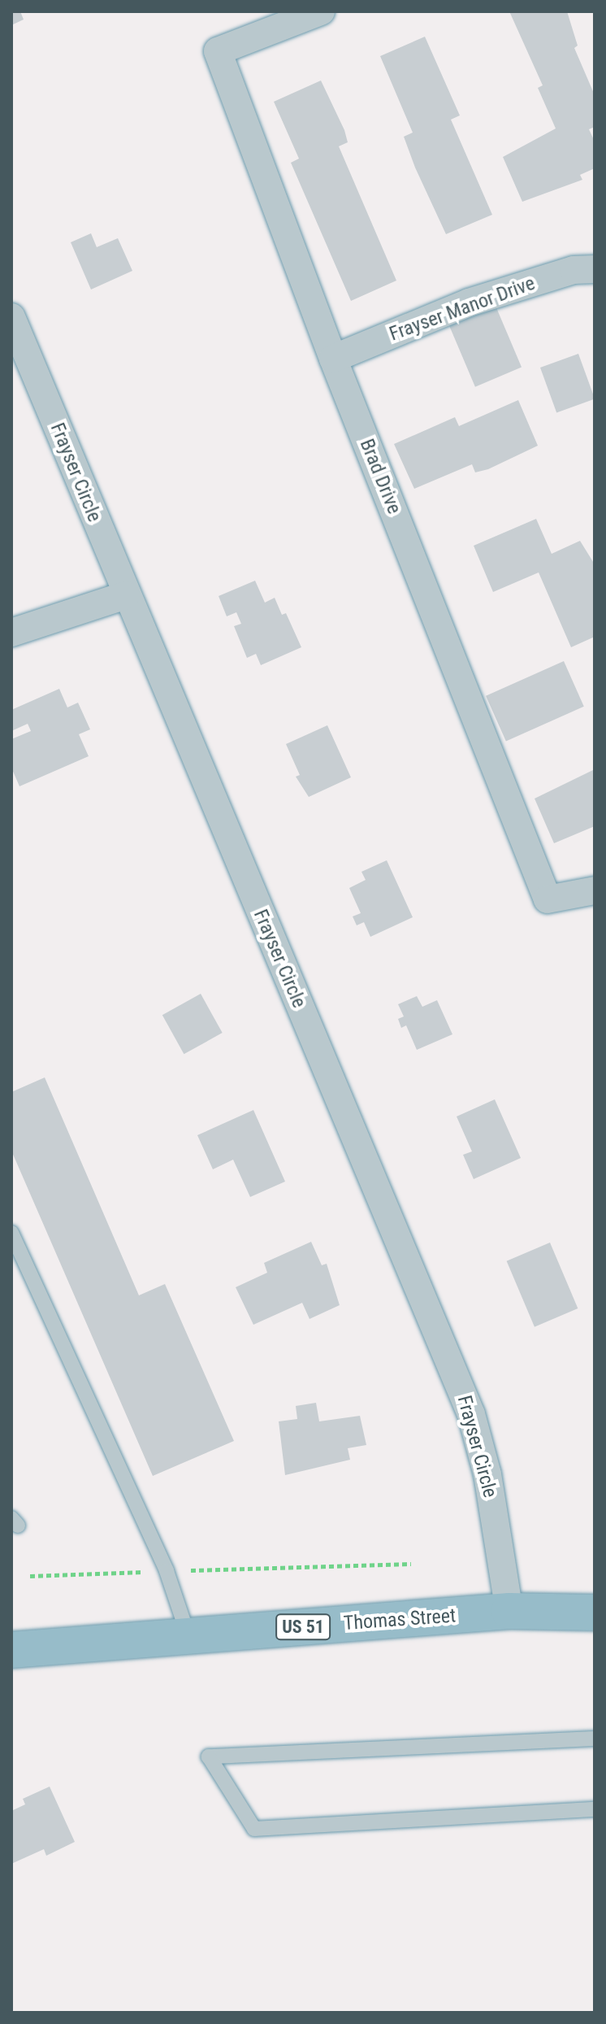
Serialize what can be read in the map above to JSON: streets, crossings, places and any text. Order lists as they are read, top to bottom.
{
  "streets": {
    "highway": ["Thomas Street", "US 51"],
    "street": ["Frayser Manor Drive", "Frayser Circle", "Brad Drive"]
  },
  "crossings": [
    ["Frayser Manor Drive", "Brad Drive"],
    ["Frayser Circle", "Thomas Street"]
  ]
}
